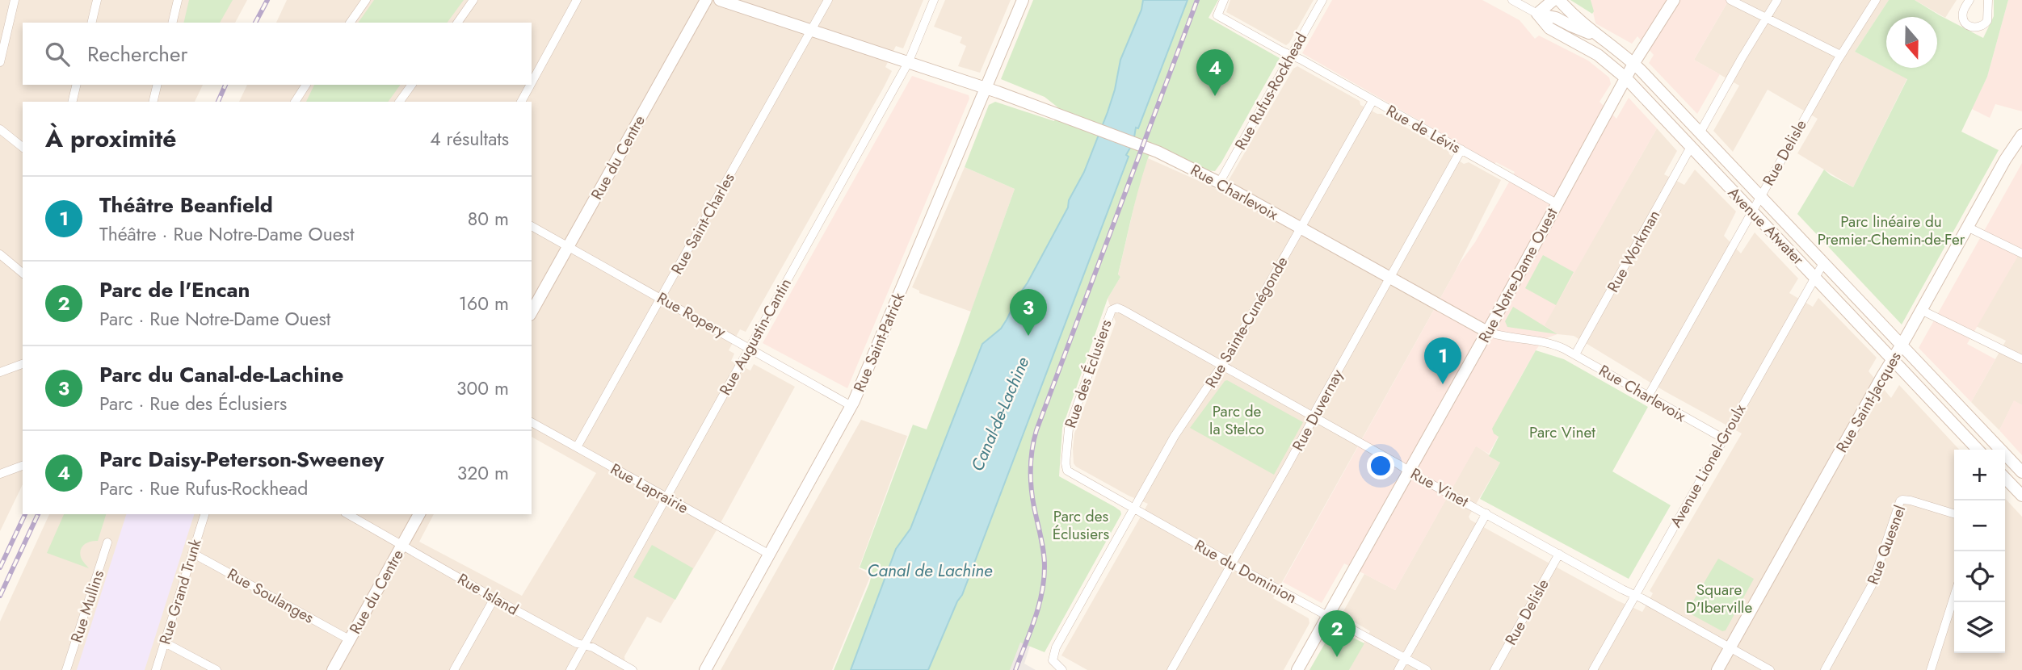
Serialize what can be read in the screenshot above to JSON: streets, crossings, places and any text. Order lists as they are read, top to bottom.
{
  "streets": {
    "main road": [
      "Rue du Centre",
      "Rue Charlevoix",
      "Avenue Atwater",
      "Rue Notre-Dame Ouest",
      "Rue Saint-Patrick",
      "Rue Saint-Jacques"
    ],
    "street": [
      "Rue Rufus-Rockhead",
      "Rue de Lévis",
      "Rue Delisle",
      "Rue Saint-Charles",
      "Rue Workman",
      "Rue Ropery",
      "Rue Sainte-Cunégonde",
      "Rue Augustin-Cantin",
      "Rue des Éclusiers",
      "Rue Duvernay",
      "Avenue Lionel-Groulx",
      "Rue Vinet",
      "Rue Laprairie",
      "Rue Quesnel",
      "Rue du Dominion",
      "Rue Grand Trunk",
      "Rue Island",
      "Rue Soulanges",
      "Rue Mullins"
    ]
  },
  "crossings": [
    ["Rue Rufus-Rockhead", "Rue de Lévis"],
    ["Rue Rufus-Rockhead", "Rue Charlevoix"],
    ["Rue de Lévis", "Rue Notre-Dame Ouest"],
    ["Rue de Lévis", "Rue Sainte-Cunégonde"],
    ["Rue de Lévis", "Rue Duvernay"],
    ["Rue Delisle", "Rue Charlevoix"],
    ["Rue Delisle", "Avenue Atwater"],
    ["Rue Delisle", "Rue Vinet"],
    ["Rue du Centre", "Rue Ropery"],
    ["Rue du Centre", "Rue Island"],
    ["Rue du Centre", "Rue Soulanges"],
    ["Rue Charlevoix", "Rue Saint-Charles"],
    ["Rue Charlevoix", "Rue Workman"],
    ["Rue Charlevoix", "Rue Notre-Dame Ouest"],
    ["Rue Charlevoix", "Rue Sainte-Cunégonde"],
    ["Rue Charlevoix", "Rue Augustin-Cantin"],
    ["Rue Charlevoix", "Rue Saint-Patrick"],
    ["Rue Charlevoix", "Rue Duvernay"],
    ["Rue Charlevoix", "Avenue Lionel-Groulx"],
    ["Rue Saint-Charles", "Rue Ropery"],
    ["Rue Saint-Charles", "Rue Laprairie"],
    ["Avenue Atwater", "Rue Workman"],
    ["Avenue Atwater", "Rue Notre-Dame Ouest"],
    ["Avenue Atwater", "Rue Saint-Jacques"],
    ["Avenue Atwater", "Avenue Lionel-Groulx"],
    ["Rue Notre-Dame Ouest", "Rue Vinet"],
    ["Rue Notre-Dame Ouest", "Rue du Dominion"],
    ["Rue Ropery", "Rue Augustin-Cantin"],
    ["Rue Ropery", "Rue Saint-Patrick"],
    ["Rue Sainte-Cunégonde", "Rue Vinet"],
    ["Rue Sainte-Cunégonde", "Rue du Dominion"],
    ["Rue Augustin-Cantin", "Rue Laprairie"],
    ["Rue Augustin-Cantin", "Rue Island"],
    ["Rue Saint-Patrick", "Rue Laprairie"],
    ["Rue des Éclusiers", "Rue Vinet"],
    ["Rue des Éclusiers", "Rue du Dominion"],
    ["Rue Saint-Jacques", "Rue Vinet"],
    ["Rue Duvernay", "Rue Vinet"],
    ["Rue Duvernay", "Rue du Dominion"],
    ["Avenue Lionel-Groulx", "Rue Vinet"],
    ["Rue Grand Trunk", "Rue Soulanges"]
  ],
  "water": ["Canal-de-Lachine", "Canal de Lachine"],
  "parks": [
    "Parc linéaire du Premier-Chemin-de-Fer",
    "Parc de la Stelco",
    "Parc Vinet",
    "Parc des Éclusiers",
    "Square D'Iberville"
  ],
  "north": "bottom",
  "page": {
    "search": "Rechercher",
    "pins": [
      "4",
      "3",
      "1",
      "2"
    ],
    "heading": ["À proximité", "4 résultats"],
    "list": [
      {
        "mark": "1",
        "name": "Théâtre Beanfield",
        "note": "Théâtre · Rue Notre-Dame Ouest",
        "value": "80 m"
      },
      {
        "mark": "2",
        "name": "Parc de l'Encan",
        "note": "Parc · Rue Notre-Dame Ouest",
        "value": "160 m"
      },
      {
        "mark": "3",
        "name": "Parc du Canal-de-Lachine",
        "note": "Parc · Rue des Éclusiers",
        "value": "300 m"
      },
      {
        "mark": "4",
        "name": "Parc Daisy-Peterson-Sweeney",
        "note": "Parc · Rue Rufus-Rockhead",
        "value": "320 m"
      }
    ],
    "map_buttons": ["+", "−"]
  }
}
